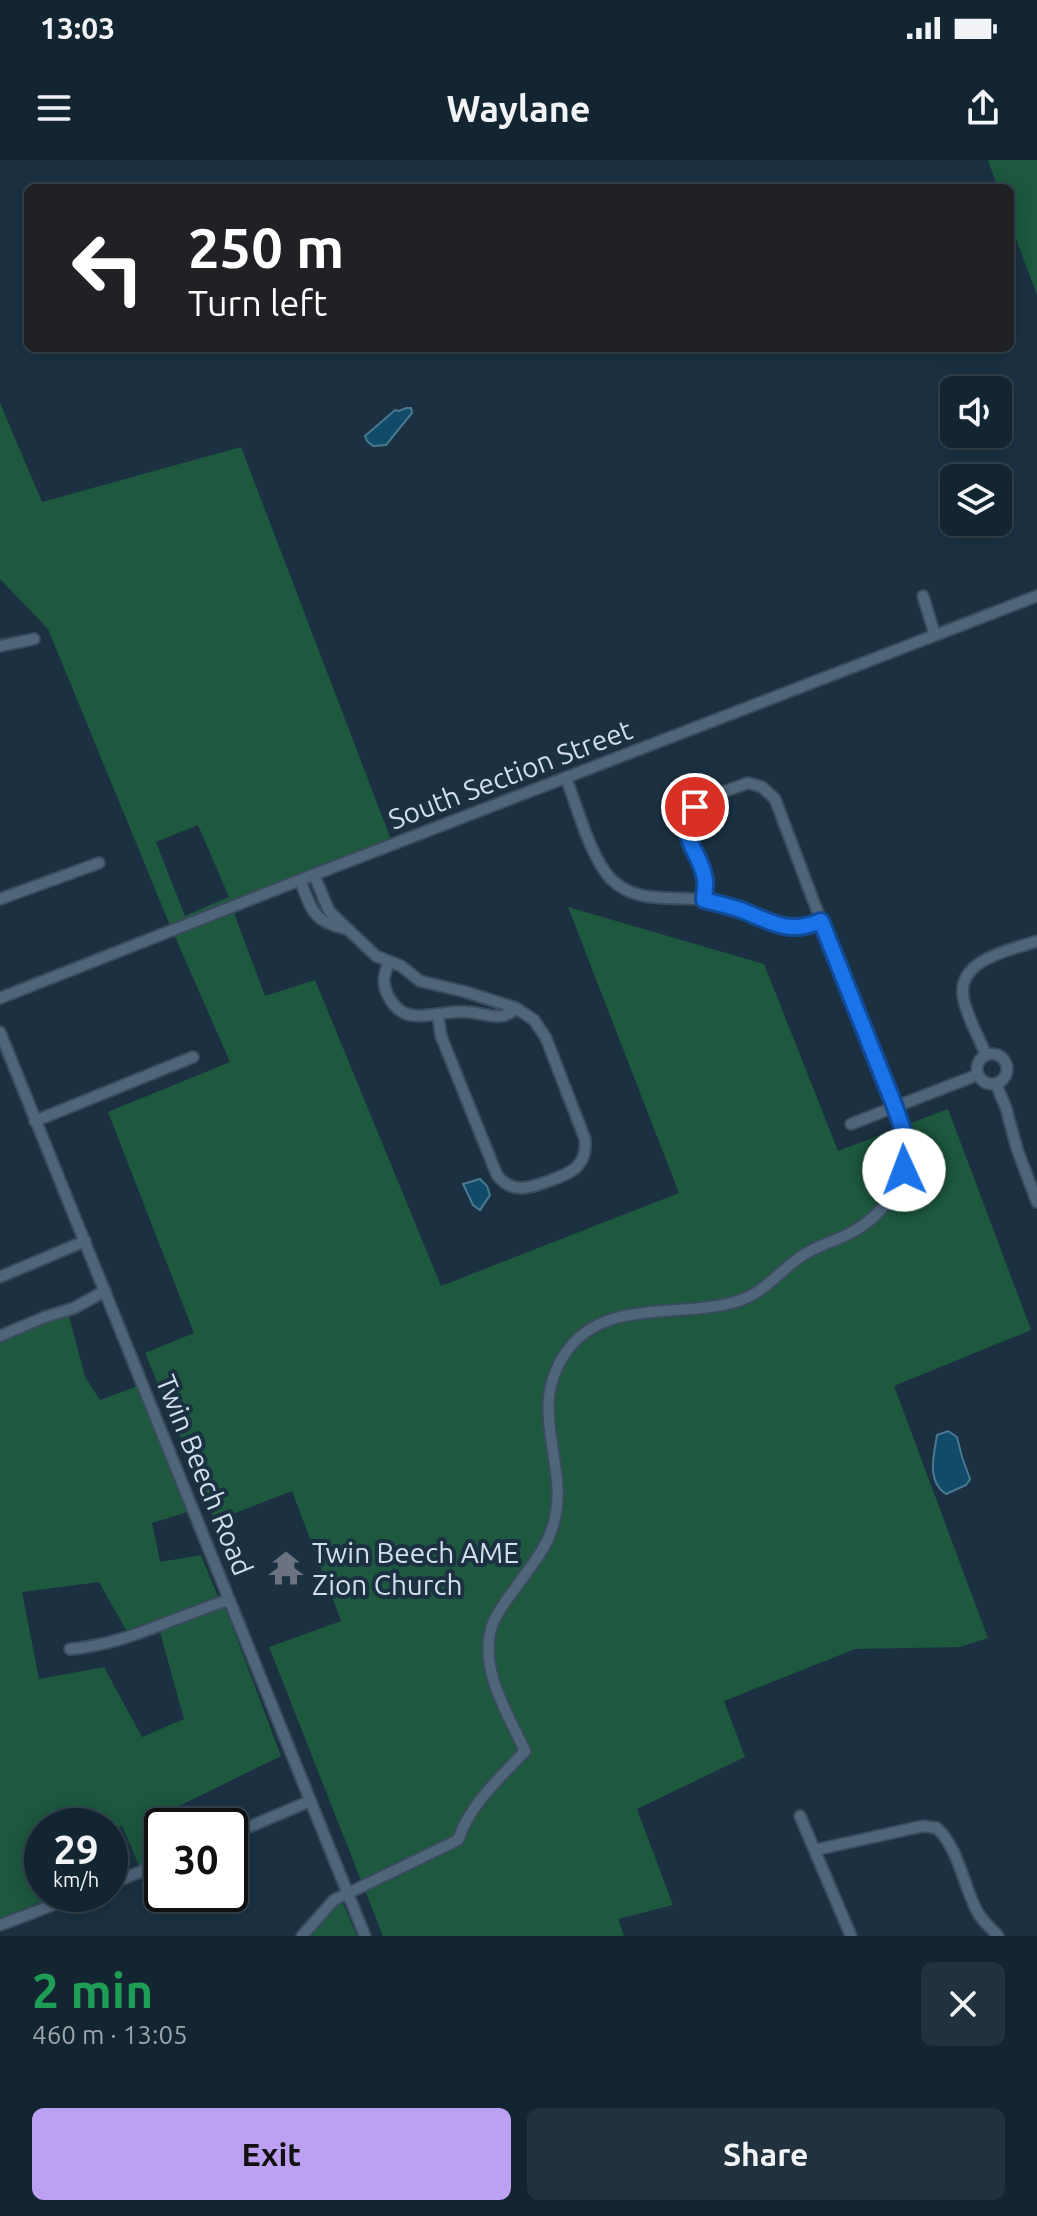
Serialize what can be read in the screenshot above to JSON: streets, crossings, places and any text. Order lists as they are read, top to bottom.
{
  "streets": {
    "street": ["South Section Street", "Twin Beech Road"]
  },
  "places": {
    "temple": ["Twin Beech AME Zion Church"]
  },
  "page": {
    "status": "13:03",
    "header": "Waylane",
    "turn": ["250 m", "Turn left"],
    "speed": "29 km/h",
    "limit": "30",
    "heading": ["2 min", "460 m · 13:05"],
    "buttons": ["Exit", "Share"]
  }
}
